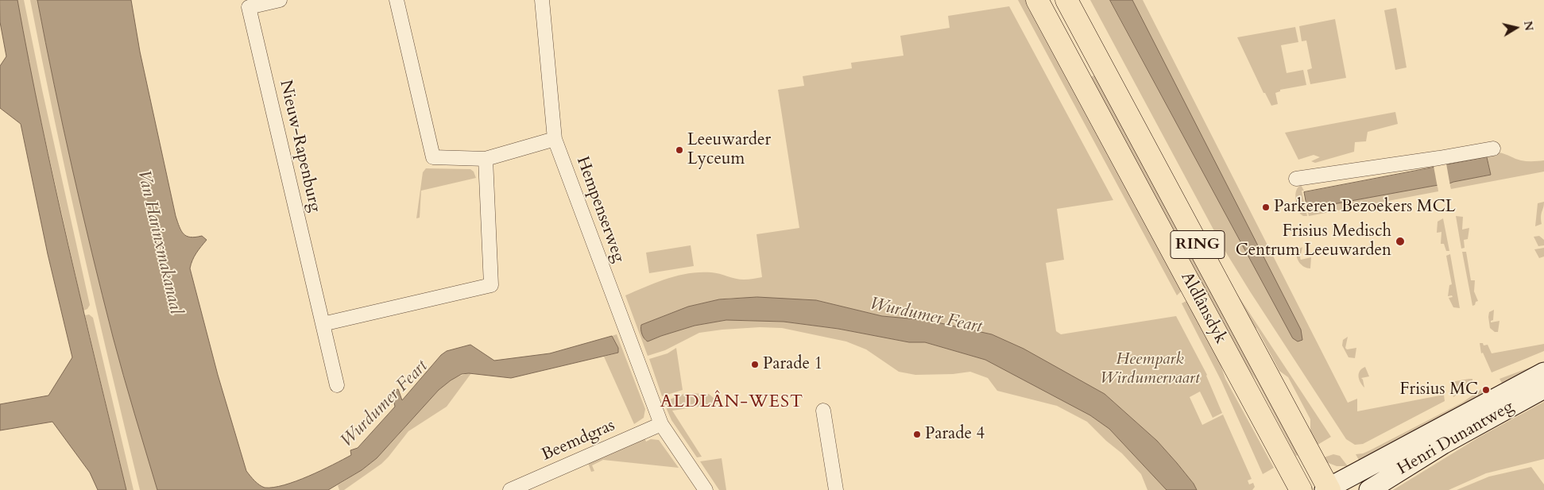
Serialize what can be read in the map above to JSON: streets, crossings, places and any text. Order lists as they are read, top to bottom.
{
  "streets": {
    "main road": ["RING", "Aldlânsdyk"],
    "street": [
      "Nieuw-Rapenburg",
      "Hempenserweg",
      "Henri Dunantweg",
      "Beemdgras"
    ]
  },
  "crossings": [
    ["Hempenserweg", "Beemdgras"],
    ["Aldlânsdyk", "Henri Dunantweg"]
  ],
  "districts": ["ALDLÂN-WEST"],
  "water": ["Van Harinxmakanaal", "Wurdumer Feart"],
  "parks": ["Heempark Wirdumervaart"],
  "places": [
    "Leeuwarder Lyceum",
    "Parkeren Bezoekers MCL",
    "Frisius Medisch Centrum Leeuwarden",
    "Parade 1",
    "Frisius MC",
    "Parade 4"
  ],
  "north": "right"
}
